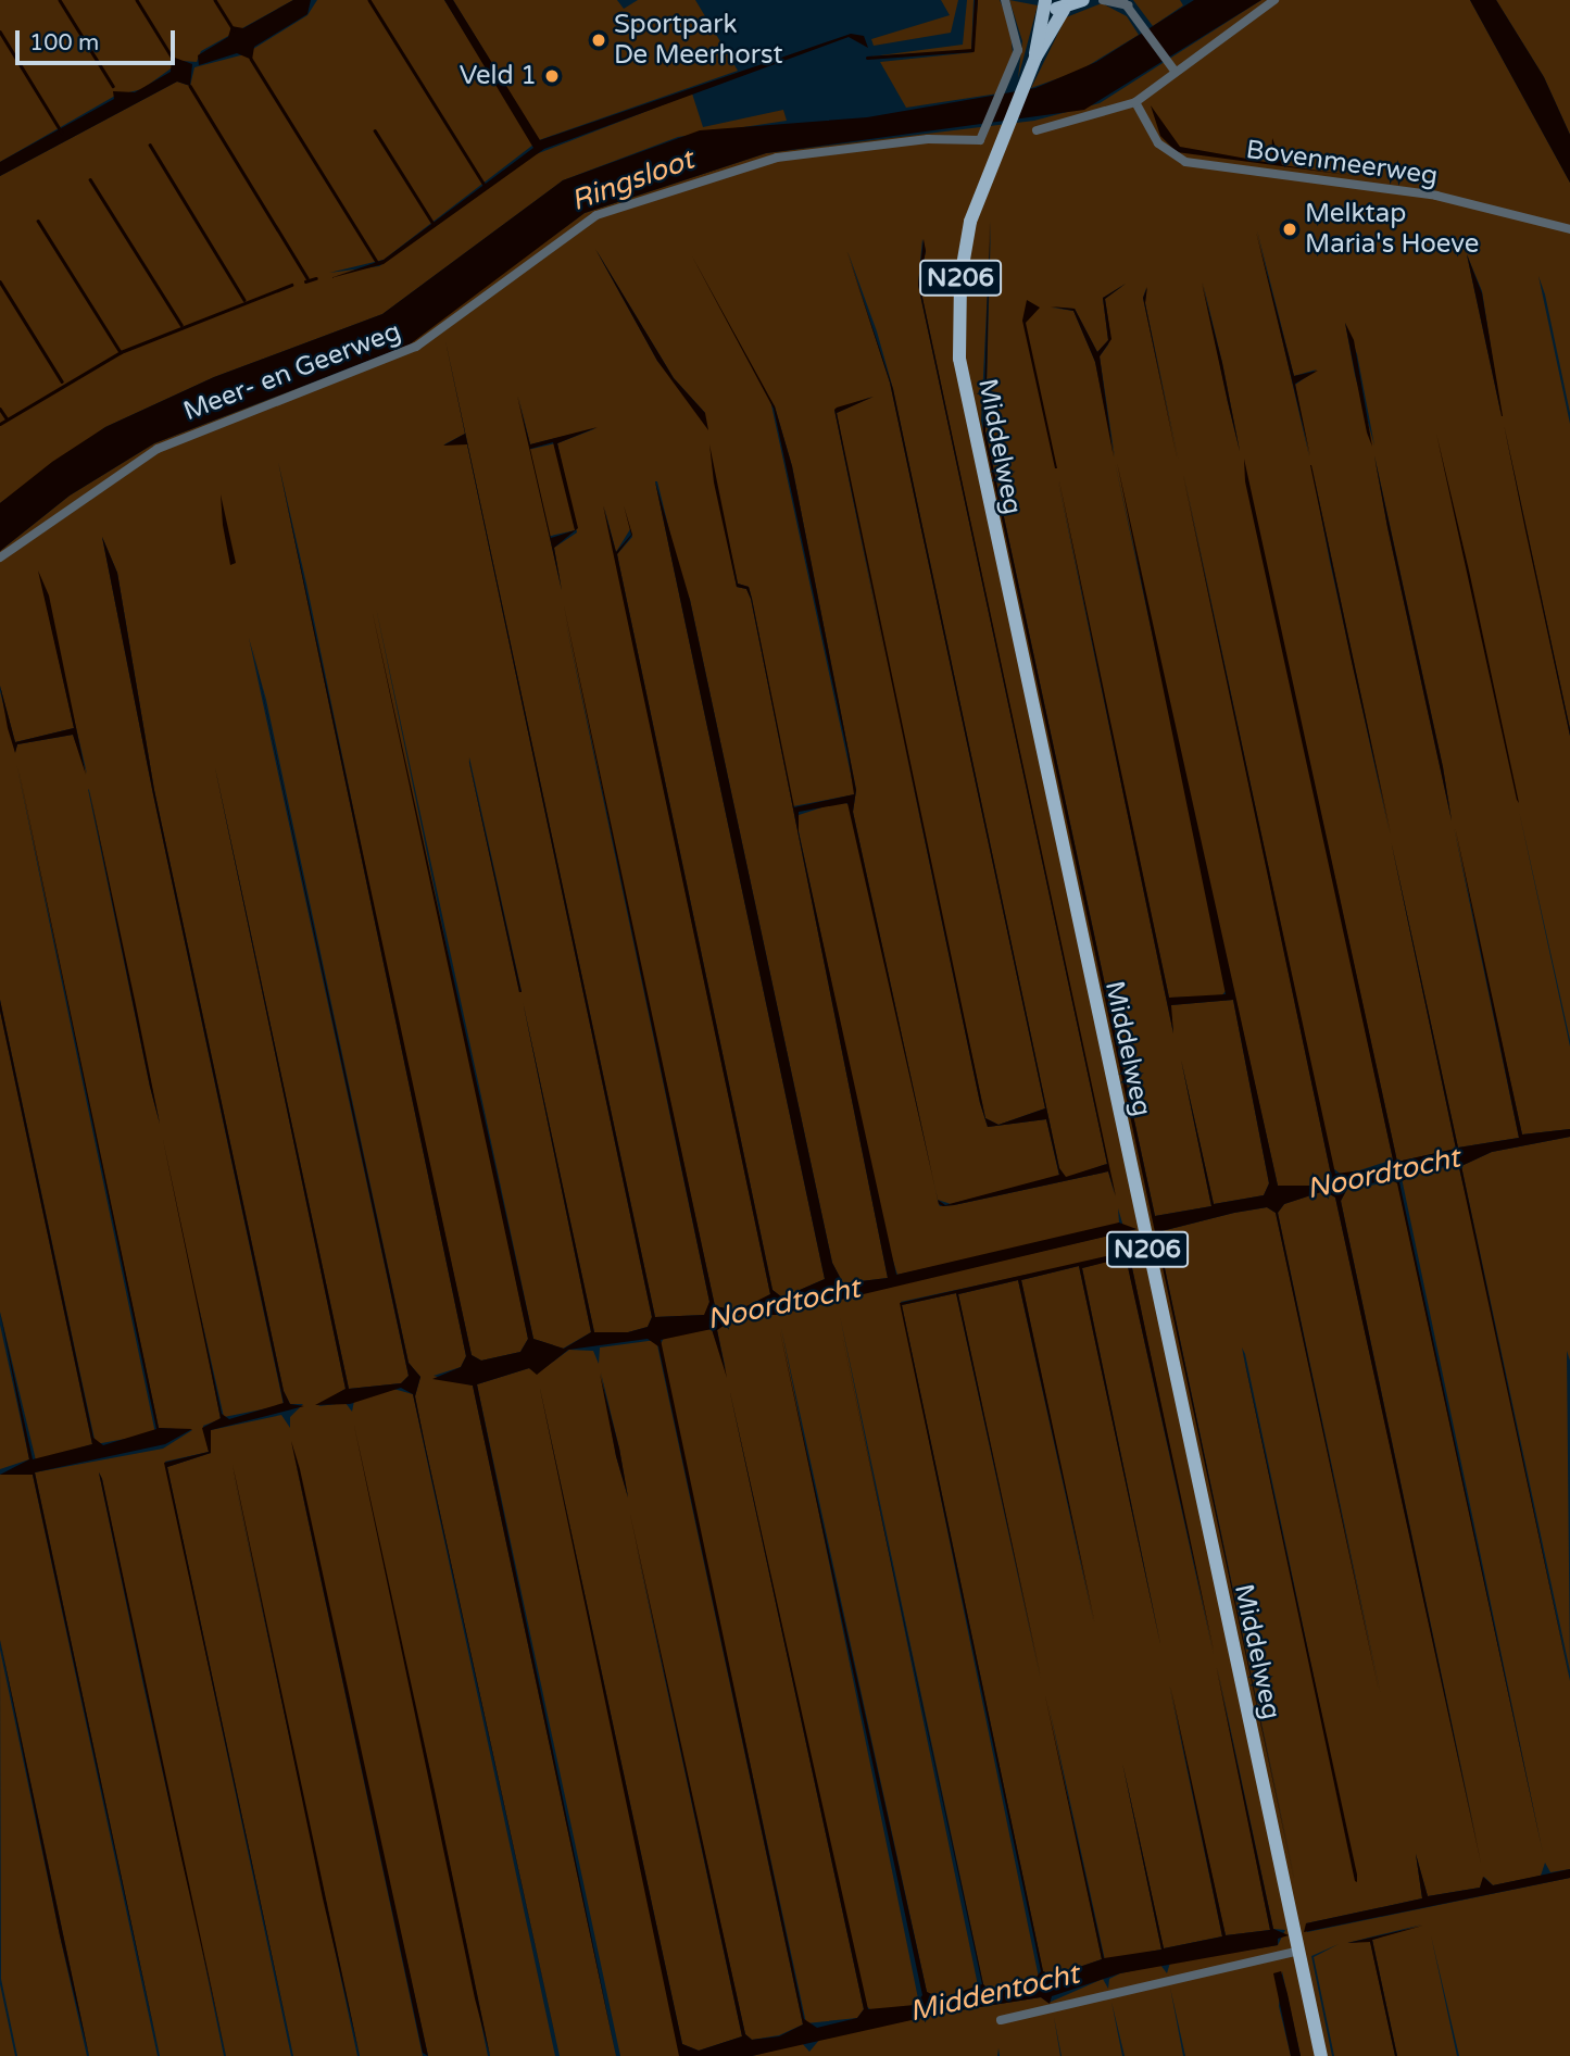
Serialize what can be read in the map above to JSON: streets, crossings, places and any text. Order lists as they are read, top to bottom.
{
  "streets": {
    "main road": ["N206", "Middelweg"],
    "street": ["Bovenmeerweg", "Meer- en Geerweg"]
  },
  "crossings": [
    ["N206", "Middelweg"]
  ],
  "water": ["Ringsloot", "Noordtocht", "Middentocht"],
  "places": ["Sportpark De Meerhorst", "Veld 1", "Melktap Maria's Hoeve"],
  "scale_bar": "100 m"
}
